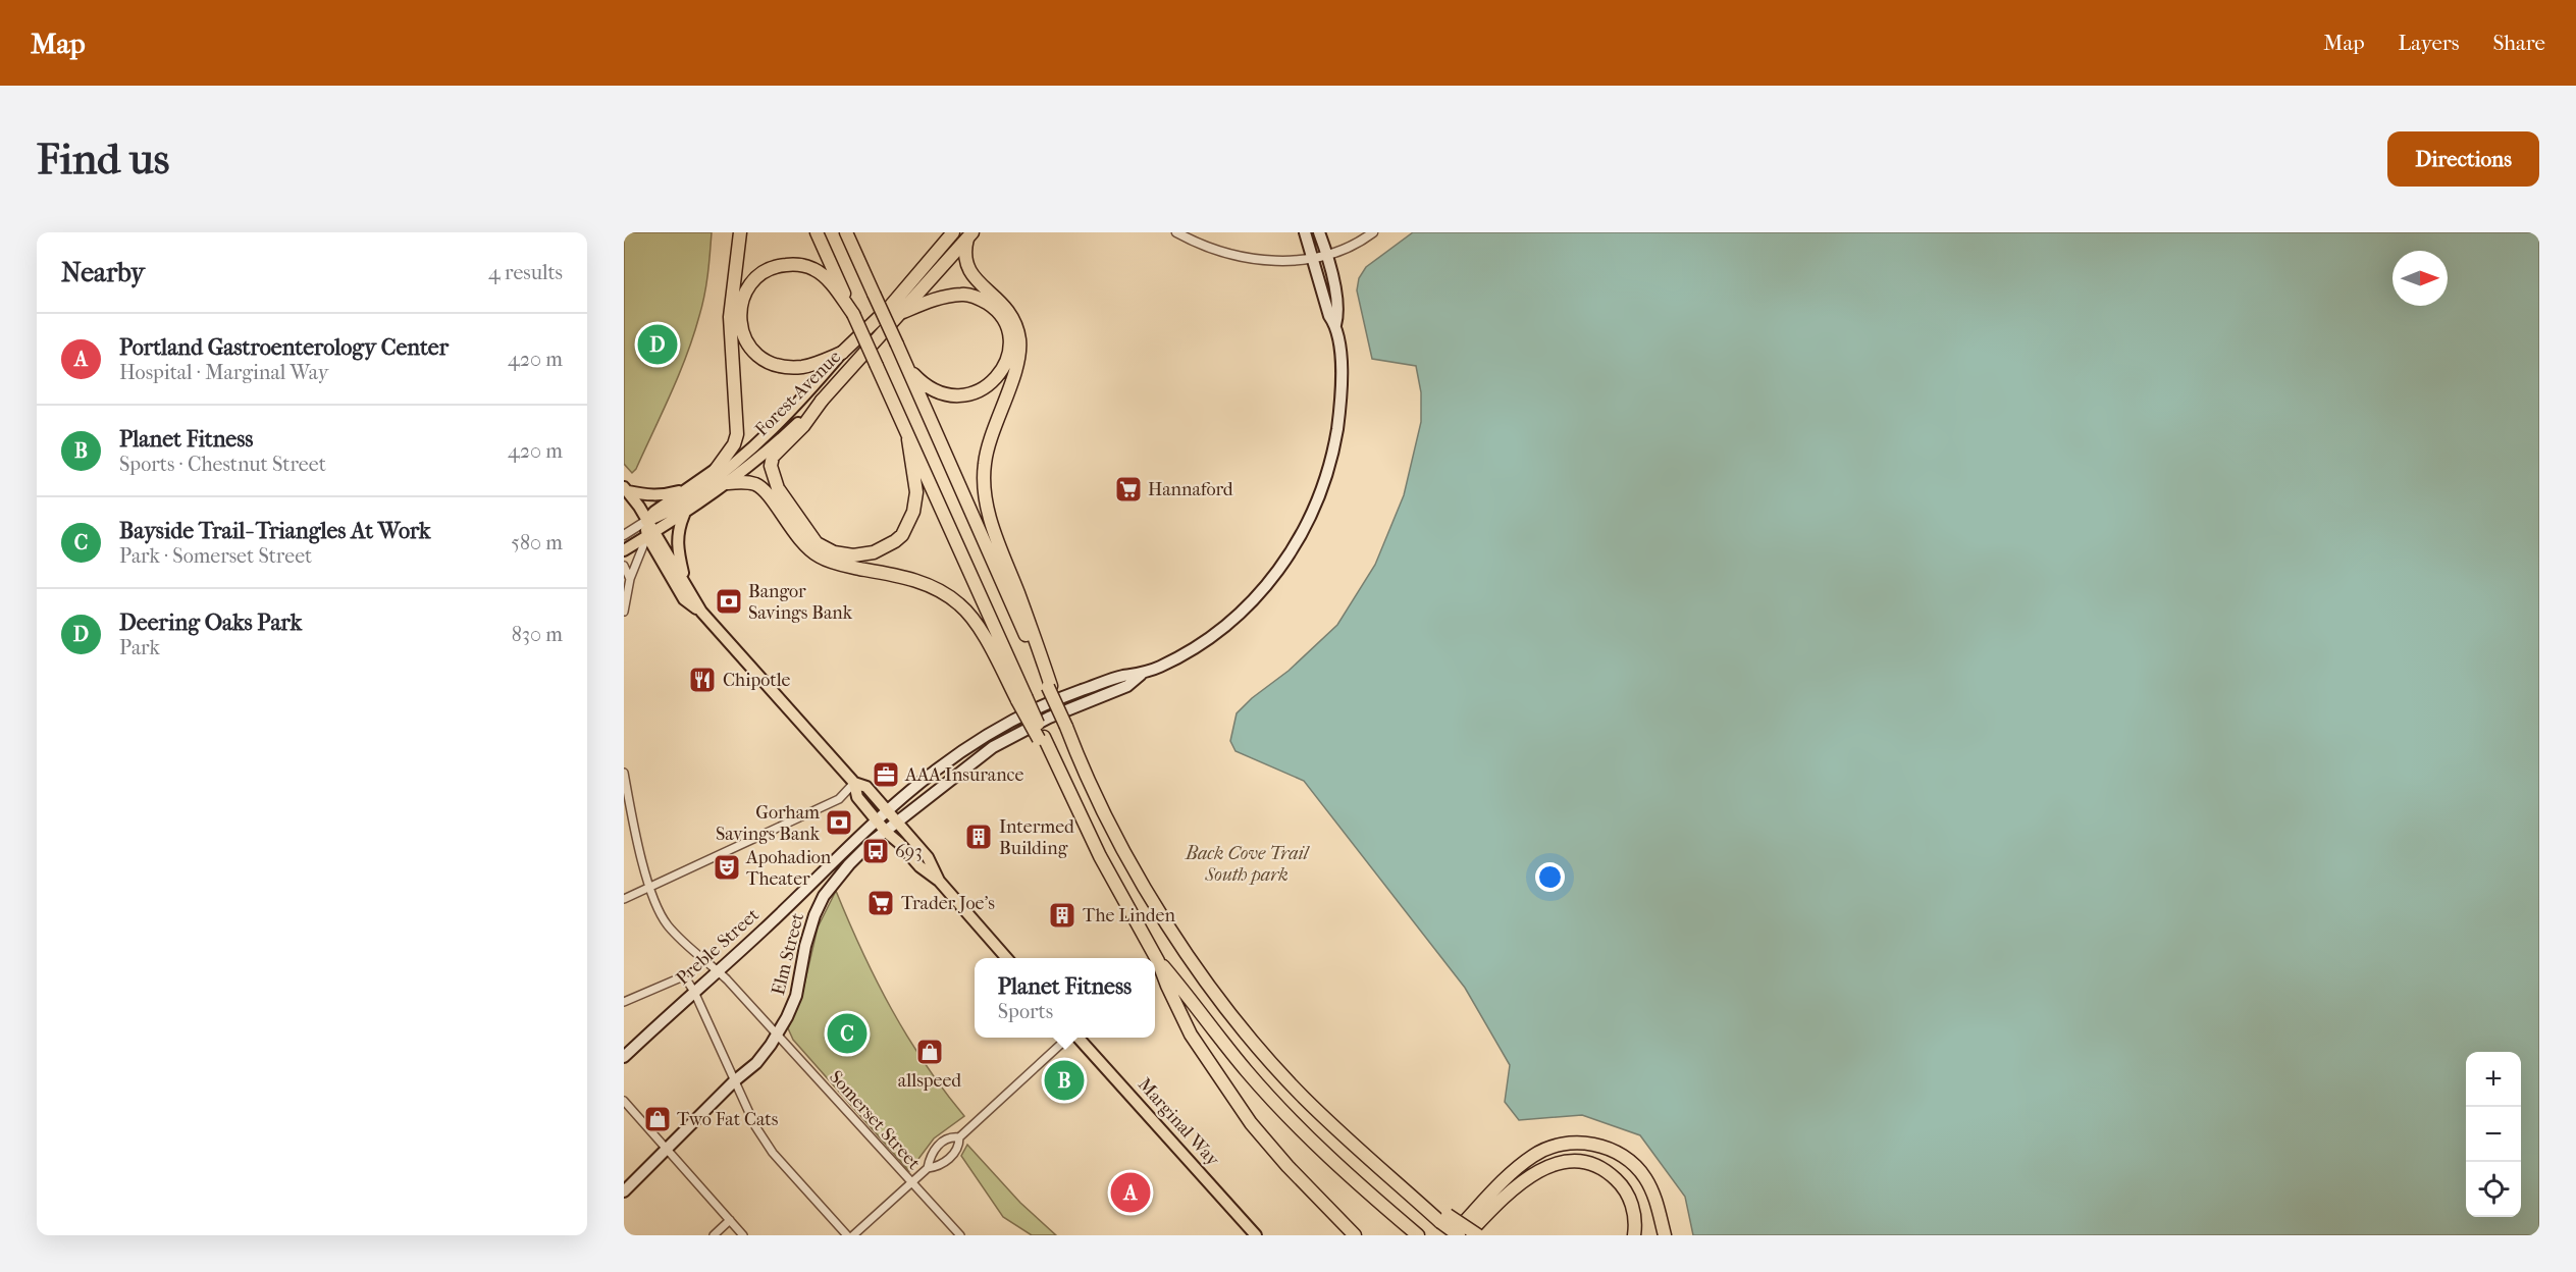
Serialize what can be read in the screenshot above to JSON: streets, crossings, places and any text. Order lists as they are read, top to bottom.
{
  "streets": {
    "highway": ["Forest Avenue"],
    "main road": ["Preble Street", "Elm Street", "Marginal Way"],
    "street": ["Somerset Street"]
  },
  "crossings": [
    ["Preble Street", "Elm Street"],
    ["Preble Street", "Somerset Street"],
    ["Elm Street", "Somerset Street"]
  ],
  "parks": ["Back Cove Trail South park"],
  "places": {
    "supermarket": ["Hannaford", "Trader Joe's"],
    "bank": ["Bangor Savings Bank", "Gorham Savings Bank"],
    "restaurant": ["Chipotle"],
    "office": ["AAA Insurance"],
    "building": ["Intermed Building", "The Linden"],
    "bus stop": ["693"],
    "theatre": ["Apohadion Theater"],
    "shop": ["allspeed", "Two Fat Cats"]
  },
  "north": "right",
  "page": {
    "header": "Map",
    "nav": ["Map", "Layers", "Share"],
    "buttons": "Directions",
    "title": "Find us",
    "heading": ["Nearby", "4 results"],
    "list": [
      {
        "mark": "A",
        "name": "Portland Gastroenterology Center",
        "note": "Hospital · Marginal Way",
        "value": "420 m"
      },
      {
        "mark": "B",
        "name": "Planet Fitness",
        "note": "Sports · Chestnut Street",
        "value": "420 m"
      },
      {
        "mark": "C",
        "name": "Bayside Trail- Triangles At Work",
        "note": "Park · Somerset Street",
        "value": "580 m"
      },
      {
        "mark": "D",
        "name": "Deering Oaks Park",
        "note": "Park",
        "value": "830 m"
      }
    ],
    "pins": [
      "D",
      "C",
      "B",
      "A"
    ],
    "popup": ["Planet Fitness", "Sports"],
    "map_buttons": ["+", "−"]
  }
}
